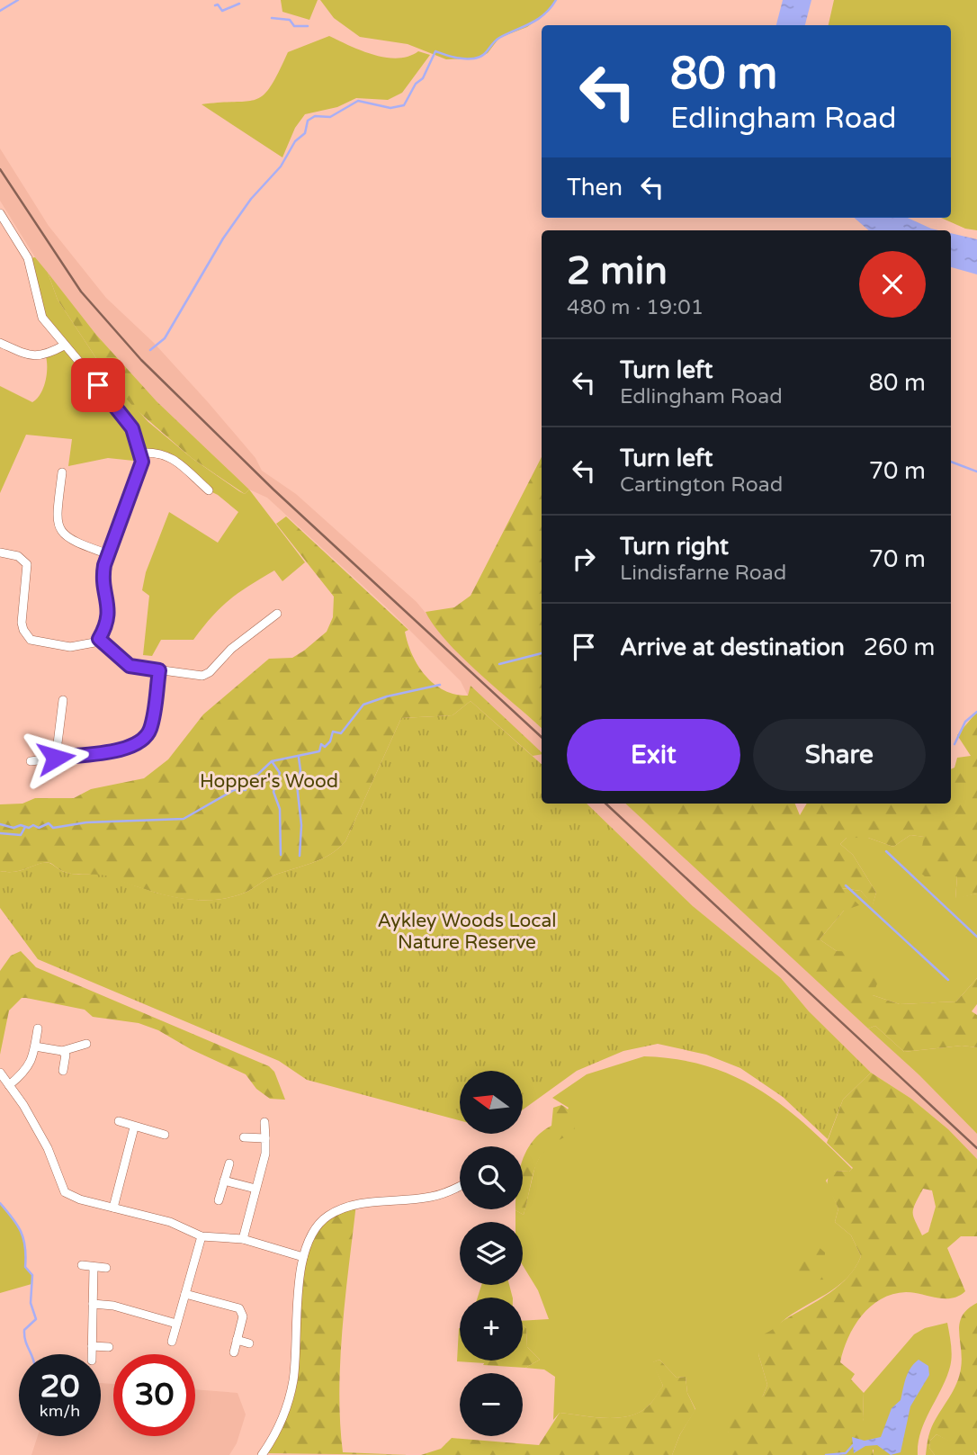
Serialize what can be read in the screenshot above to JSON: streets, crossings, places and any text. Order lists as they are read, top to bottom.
{
  "parks": ["Hopper's Wood", "Aykley Woods Local Nature Reserve"],
  "north": "left",
  "page": {
    "turn": ["80 m", "Edlingham Road"],
    "then": "Then",
    "heading": ["2 min", "480 m · 19:01"],
    "list": [
      {
        "name": "Turn left",
        "note": "Edlingham Road",
        "value": "80 m"
      },
      {
        "name": "Turn left",
        "note": "Cartington Road",
        "value": "70 m"
      },
      {
        "name": "Turn right",
        "note": "Lindisfarne Road",
        "value": "70 m"
      },
      {
        "name": "Arrive at destination",
        "value": "260 m"
      }
    ],
    "buttons": ["Exit", "Share"],
    "map_buttons": ["+", "−"],
    "speed": "20 km/h",
    "limit": "30"
  }
}
